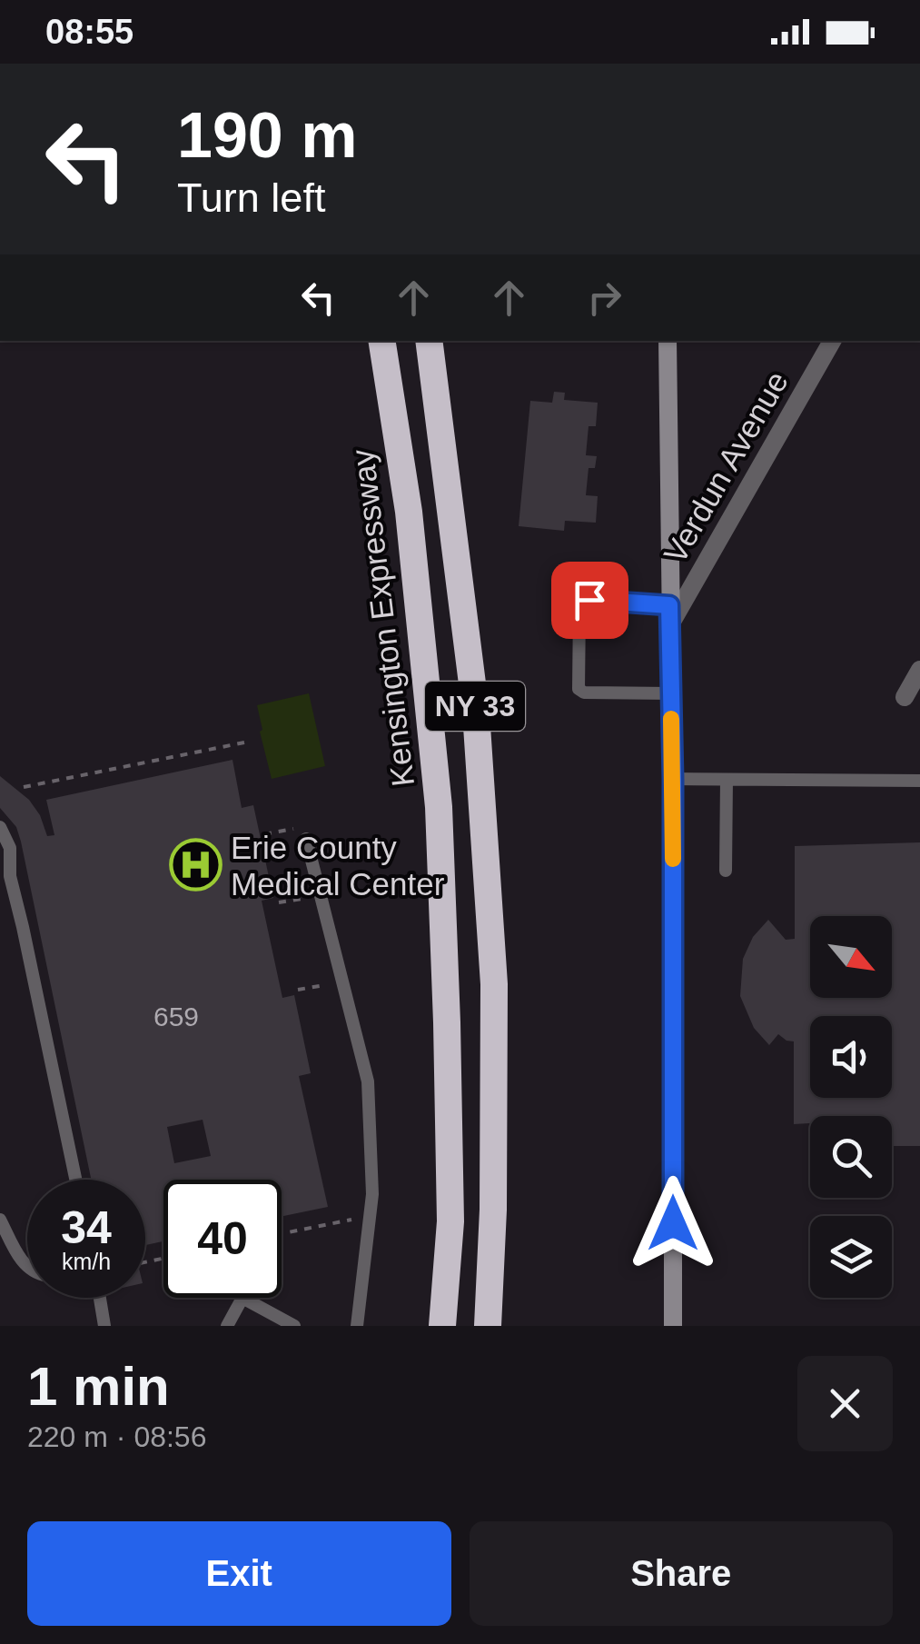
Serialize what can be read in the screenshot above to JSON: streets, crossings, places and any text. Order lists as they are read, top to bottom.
{
  "streets": {
    "highway": ["Kensington Expressway", "NY 33"],
    "street": ["Verdun Avenue"]
  },
  "places": {
    "hospital": ["Erie County Medical Center"]
  },
  "house_numbers": ["659"],
  "north": "bottom right",
  "page": {
    "status": "08:55",
    "turn": ["190 m", "Turn left"],
    "speed": "34 km/h",
    "limit": "40",
    "heading": ["1 min", "220 m · 08:56"],
    "buttons": ["Exit", "Share"]
  }
}
